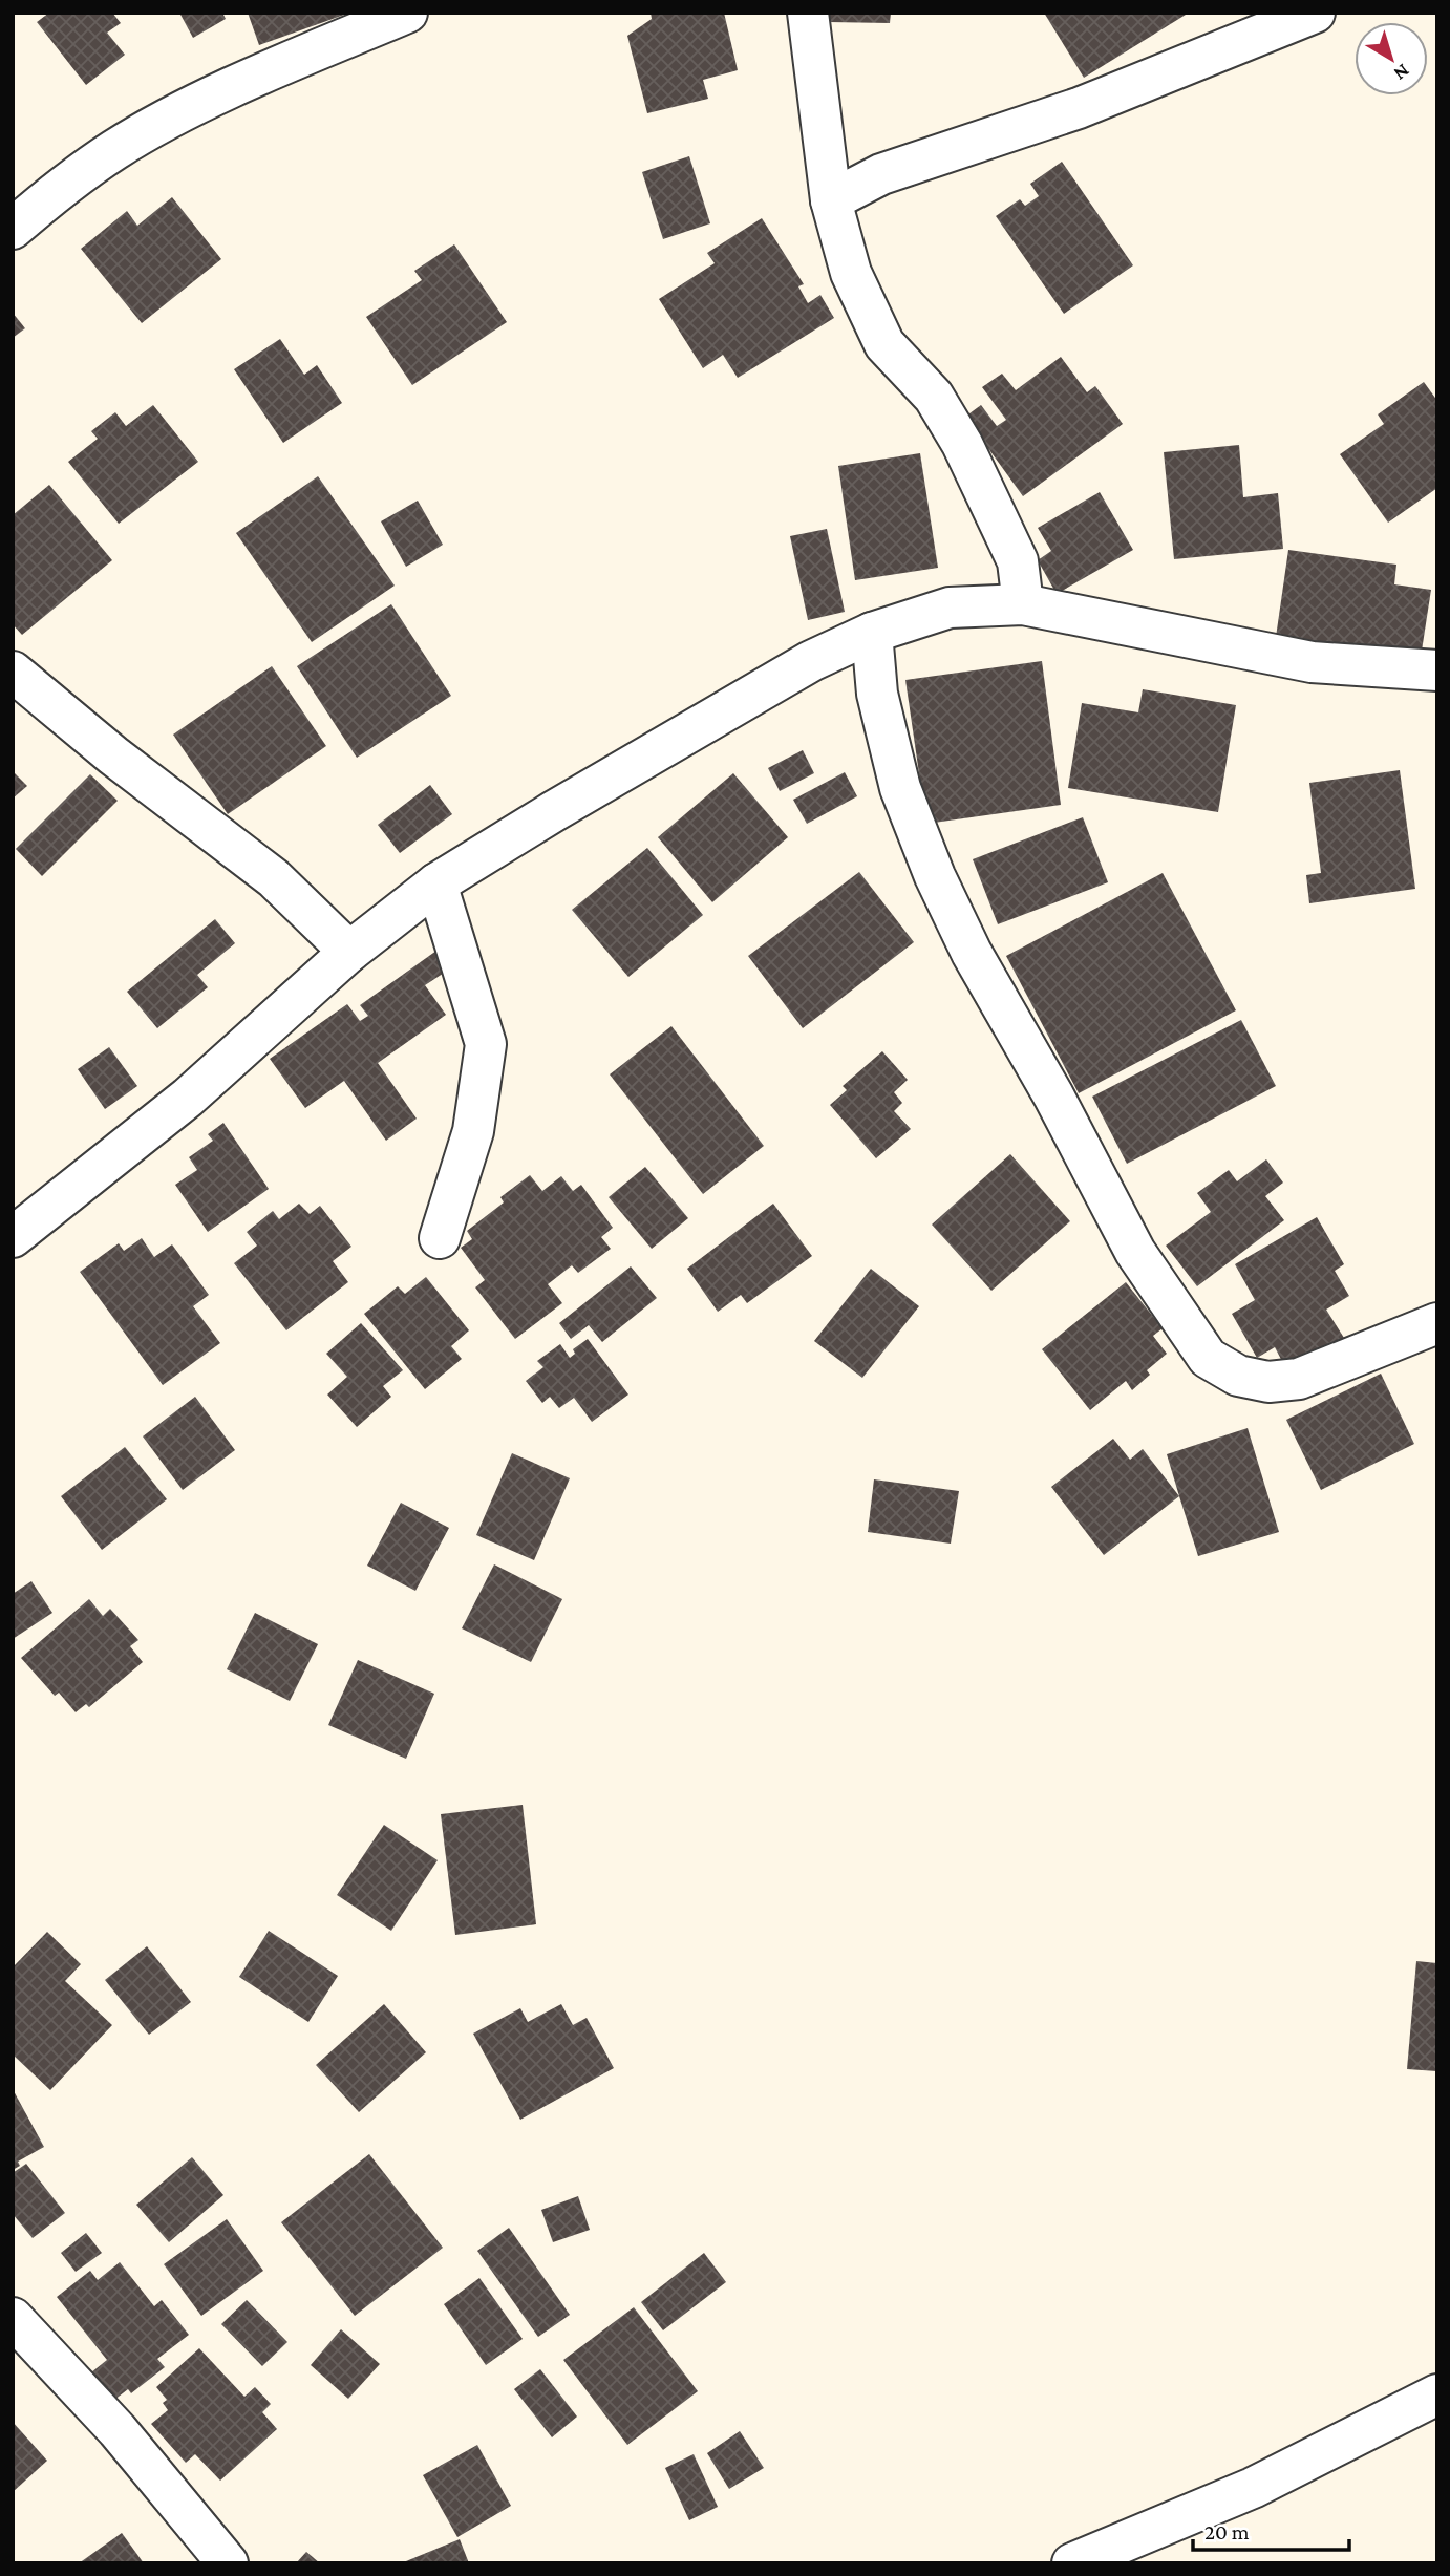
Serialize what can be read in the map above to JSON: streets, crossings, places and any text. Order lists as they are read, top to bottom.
{
  "scale_bar": "20 m",
  "north": "bottom right"
}
